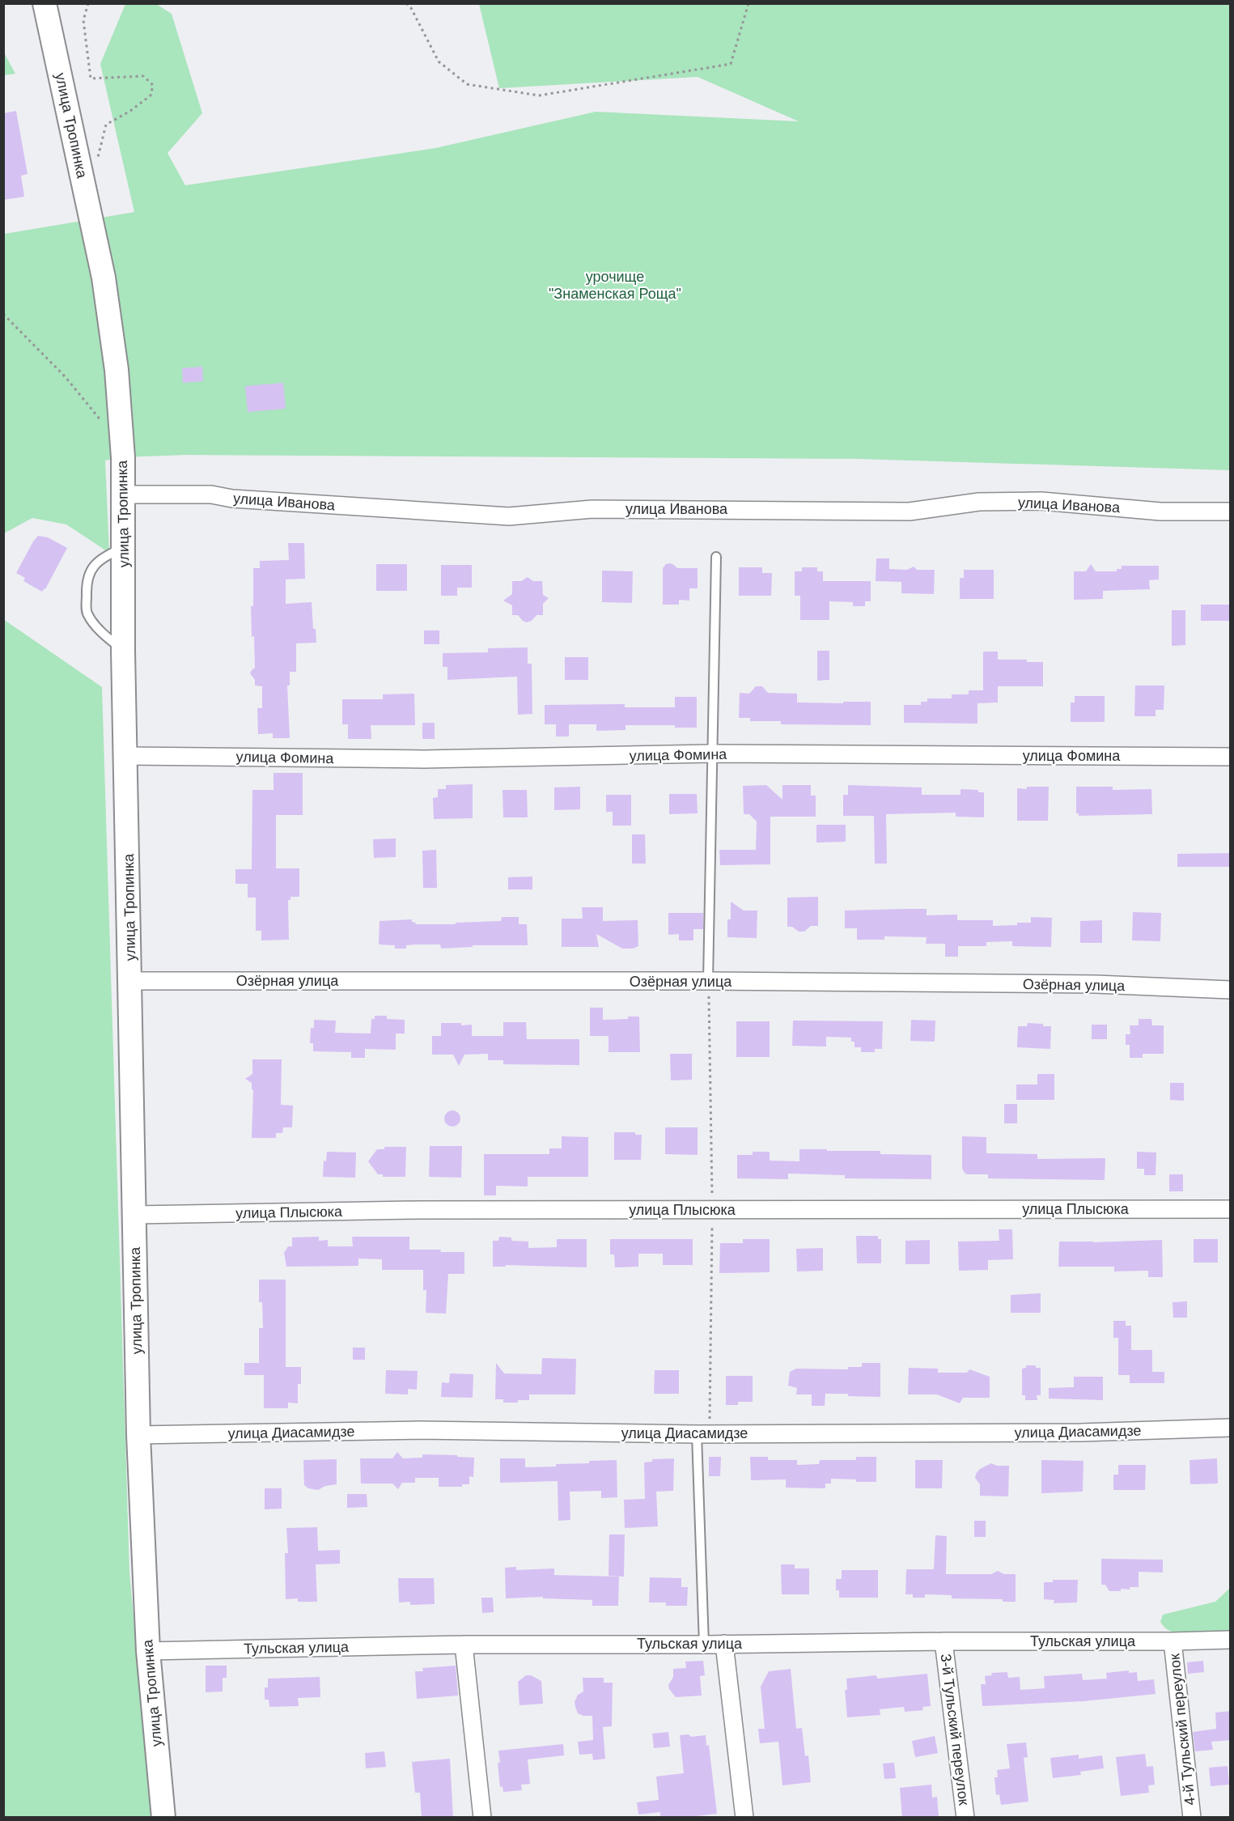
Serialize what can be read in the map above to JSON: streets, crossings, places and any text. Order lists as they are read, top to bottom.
{
  "streets": {
    "main road": ["улица Тропинка"],
    "street": [
      "улица Иванова",
      "улица Фомина",
      "Озёрная улица",
      "улица Плысюка",
      "улица Диасамидзе",
      "Тульская улица",
      "3-й Тульский переулок",
      "4-й Тульский переулок"
    ]
  },
  "crossings": [
    ["улица Тропинка", "улица Иванова"],
    ["улица Тропинка", "улица Фомина"],
    ["улица Тропинка", "Озёрная улица"],
    ["улица Тропинка", "улица Плысюка"],
    ["улица Тропинка", "улица Диасамидзе"],
    ["улица Тропинка", "Тульская улица"],
    ["Тульская улица", "3-й Тульский переулок"],
    ["Тульская улица", "4-й Тульский переулок"]
  ],
  "parks": ["урочище \"Знаменская Роща\""]
}
